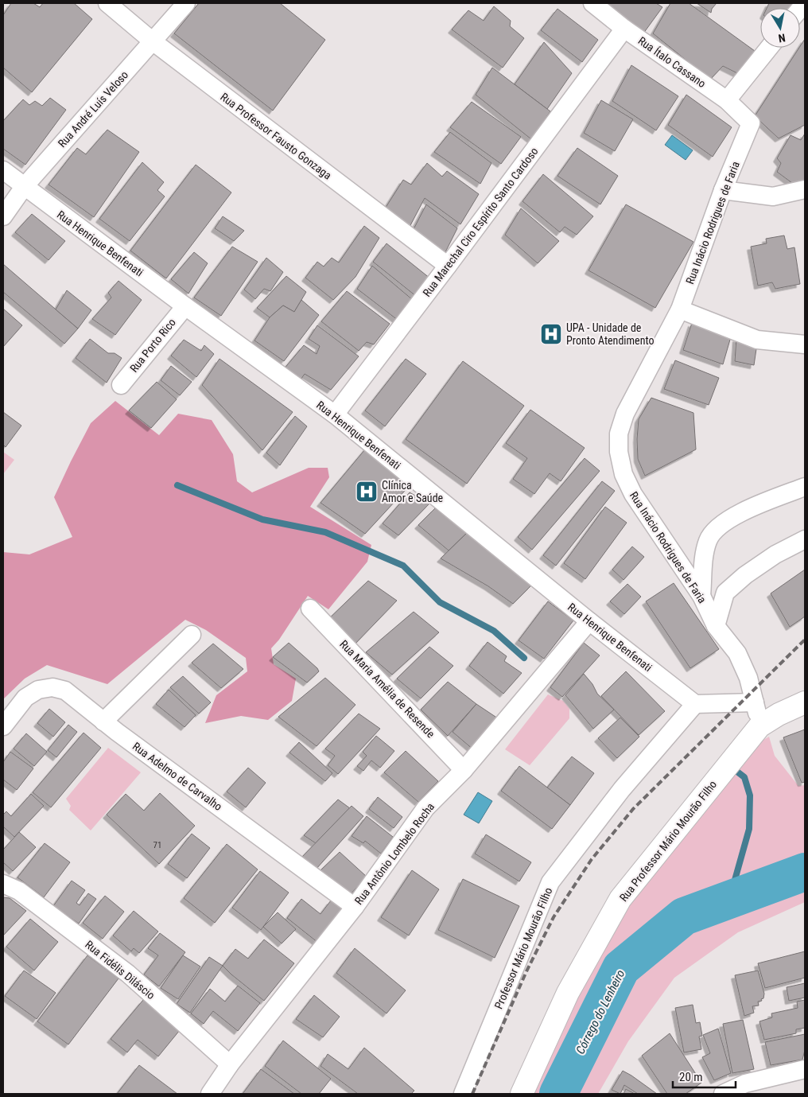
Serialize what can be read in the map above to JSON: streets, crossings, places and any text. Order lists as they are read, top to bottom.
{
  "streets": {
    "main road": ["Rua Professor Mário Mourão Filho"],
    "street": [
      "Rua Ítalo Cassano",
      "Rua André Luís Veloso",
      "Rua Professor Fausto Gonzaga",
      "Rua Marechal Ciro Espírito Santo Cardoso",
      "Rua Inácio Rodrigues de Faria",
      "Rua Henrique Benfenati",
      "Rua Porto Rico",
      "Rua Maria Amélia de Resende",
      "Rua Adelmo de Carvalho",
      "Rua Antônio Lombelo Rocha",
      "Professor Mário Mourão Filho",
      "Rua Fidélis Diláscio"
    ]
  },
  "crossings": [
    ["Rua Ítalo Cassano", "Rua Marechal Ciro Espírito Santo Cardoso"],
    ["Rua Ítalo Cassano", "Rua Inácio Rodrigues de Faria"],
    ["Rua André Luís Veloso", "Rua Professor Fausto Gonzaga"],
    ["Rua André Luís Veloso", "Rua Henrique Benfenati"],
    ["Rua Professor Fausto Gonzaga", "Rua Marechal Ciro Espírito Santo Cardoso"],
    ["Rua Marechal Ciro Espírito Santo Cardoso", "Rua Henrique Benfenati"],
    ["Rua Inácio Rodrigues de Faria", "Rua Professor Mário Mourão Filho"],
    ["Rua Henrique Benfenati", "Rua Porto Rico"],
    ["Rua Henrique Benfenati", "Rua Antônio Lombelo Rocha"],
    ["Rua Henrique Benfenati", "Professor Mário Mourão Filho"],
    ["Rua Maria Amélia de Resende", "Rua Antônio Lombelo Rocha"],
    ["Rua Adelmo de Carvalho", "Rua Antônio Lombelo Rocha"],
    ["Rua Antônio Lombelo Rocha", "Rua Fidélis Diláscio"]
  ],
  "water": ["Córrego do Lenheiro"],
  "places": {
    "hospital": ["UPA - Unidade de Pronto Atendimento", "Clínica Amor e Saúde"]
  },
  "house_numbers": ["71"],
  "scale_bar": "20 m",
  "north": "bottom"
}
